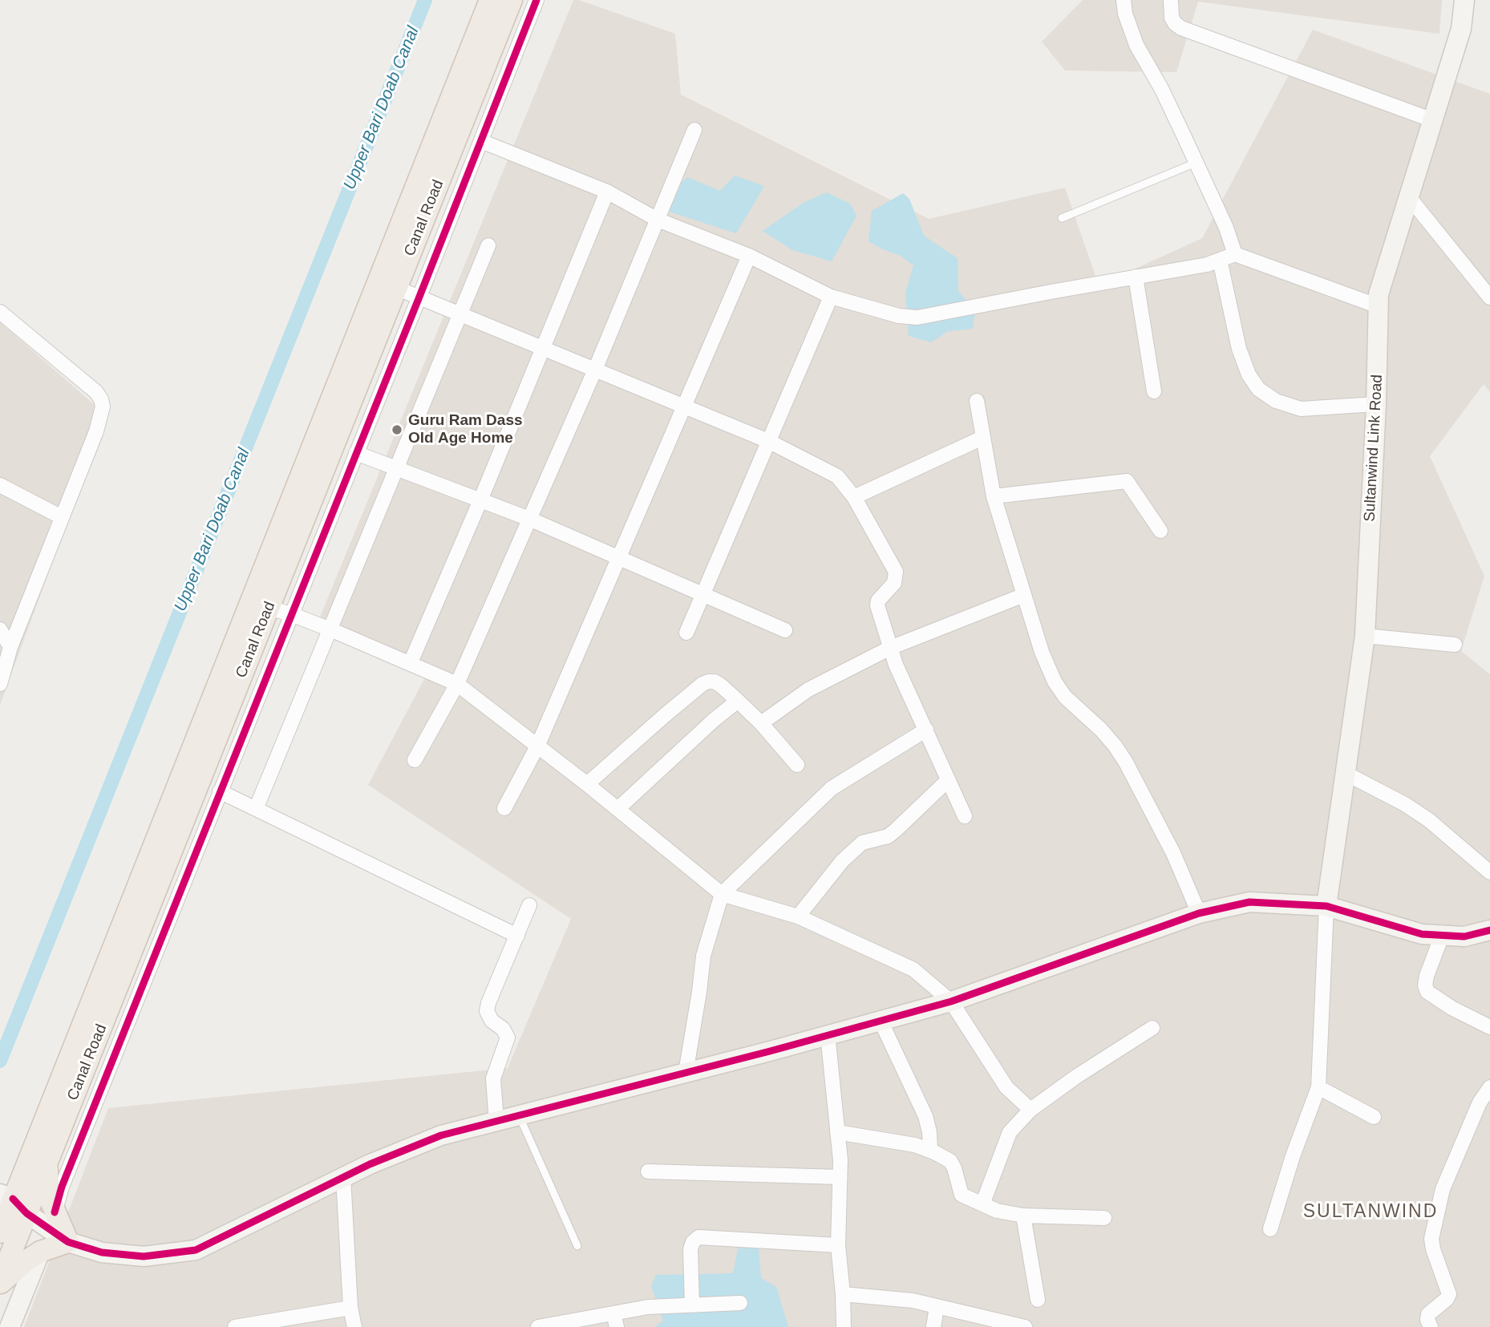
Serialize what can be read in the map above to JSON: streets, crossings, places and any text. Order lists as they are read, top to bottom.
{
  "streets": {
    "main road": ["Canal Road"],
    "street": ["Sultanwind Link Road"]
  },
  "districts": ["SULTANWIND"],
  "water": ["Upper Bari Doab Canal"],
  "places": ["Guru Ram Dass Old Age Home"]
}
